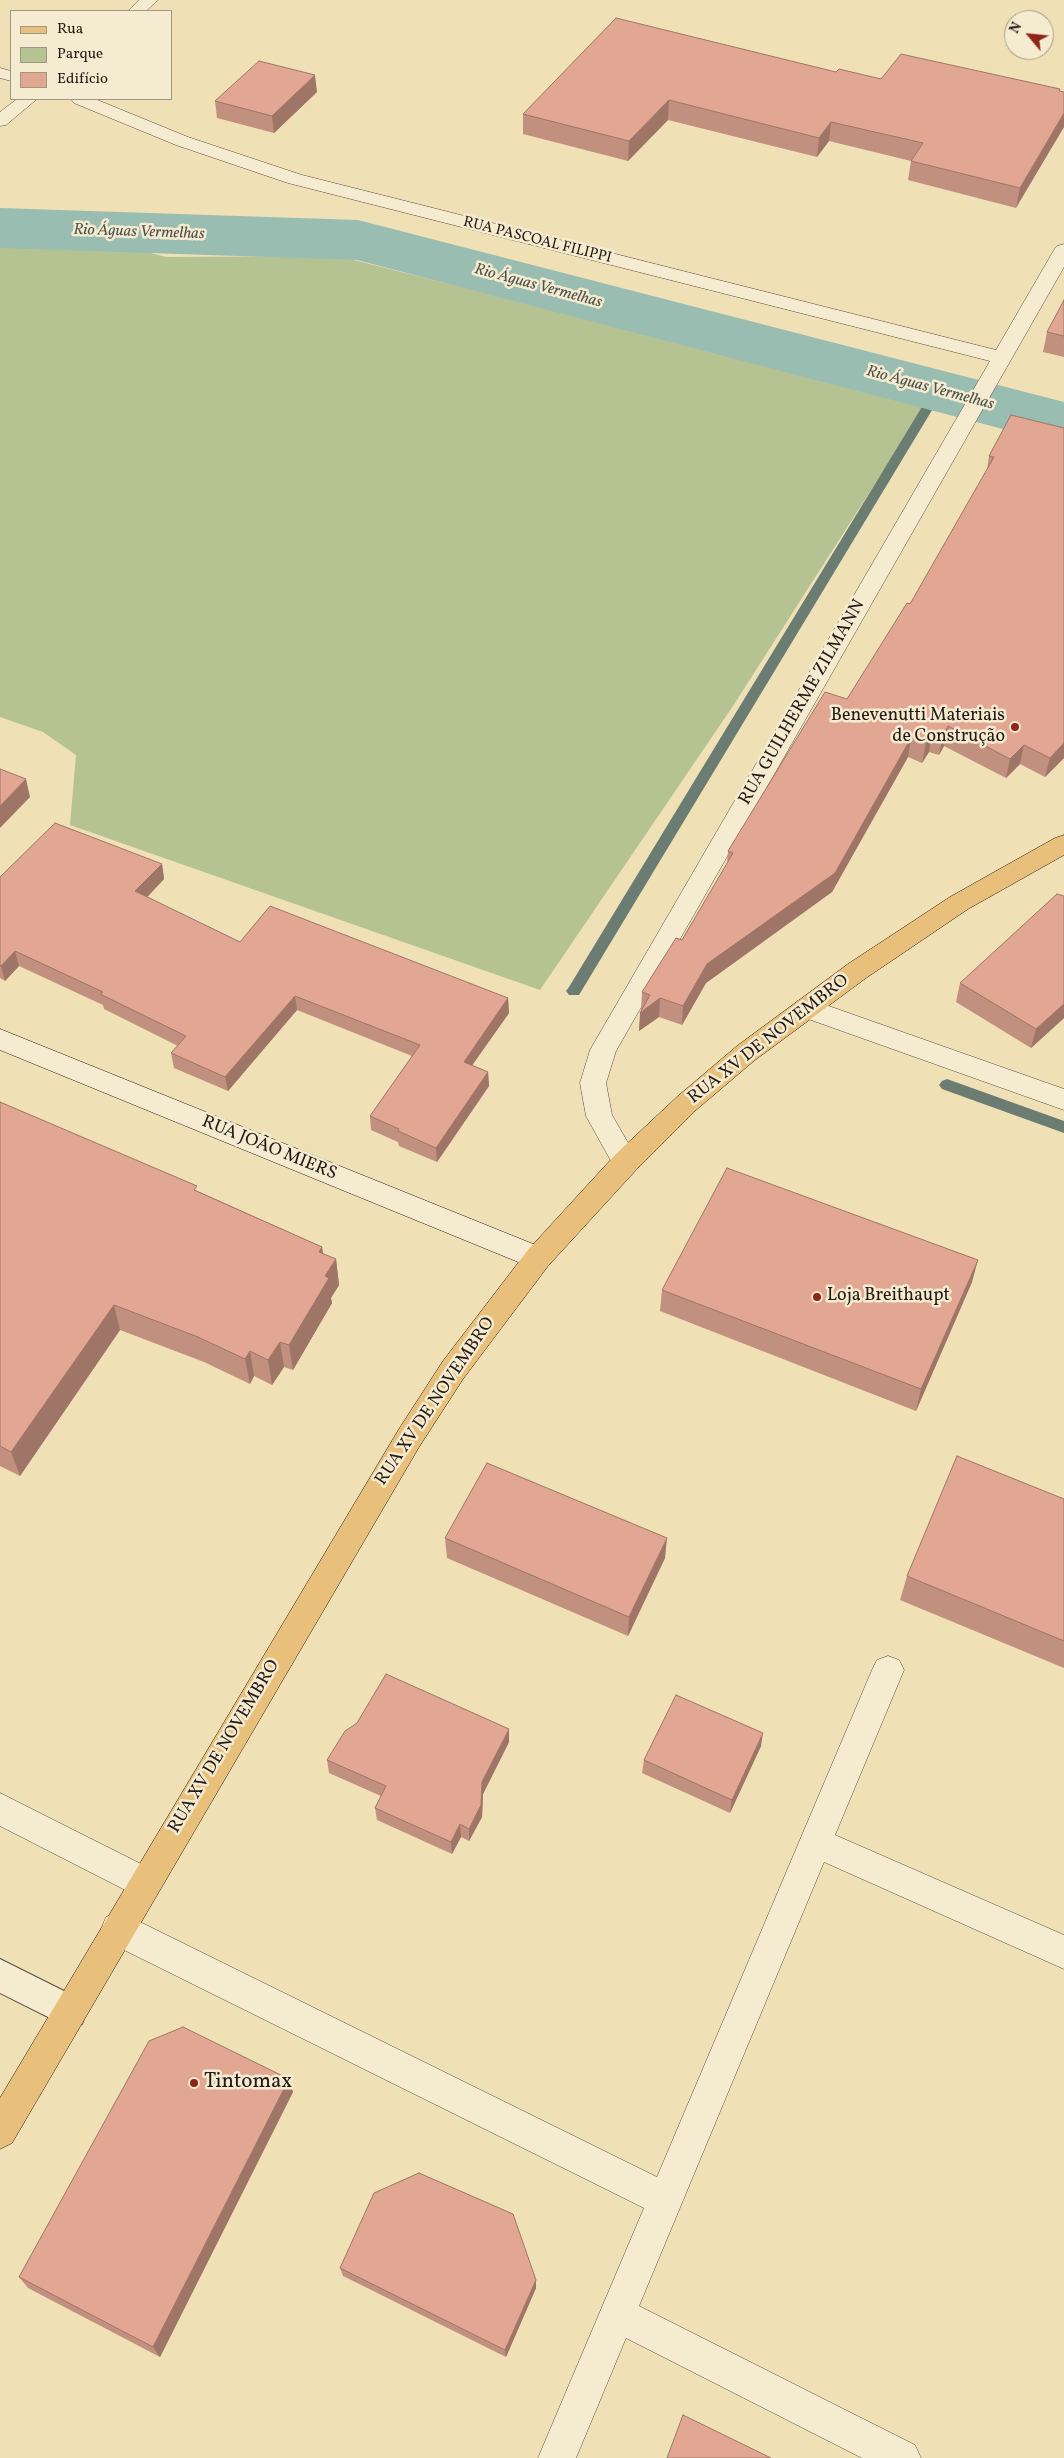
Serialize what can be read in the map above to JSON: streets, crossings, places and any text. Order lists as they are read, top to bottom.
{
  "streets": {
    "main road": ["RUA XV DE NOVEMBRO"],
    "street": ["RUA PASCOAL FILIPPI", "RUA GUILHERME ZILMANN", "RUA JOÃO MIERS"]
  },
  "crossings": [
    ["RUA PASCOAL FILIPPI", "RUA GUILHERME ZILMANN"],
    ["RUA GUILHERME ZILMANN", "RUA XV DE NOVEMBRO"],
    ["RUA XV DE NOVEMBRO", "RUA JOÃO MIERS"]
  ],
  "water": ["Rio Águas Vermelhas"],
  "places": ["Benevenutti Materiais de Construção", "Loja Breithaupt", "Tintomax"],
  "legend": ["Rua", "Parque", "Edifício"],
  "north": "top left"
}
